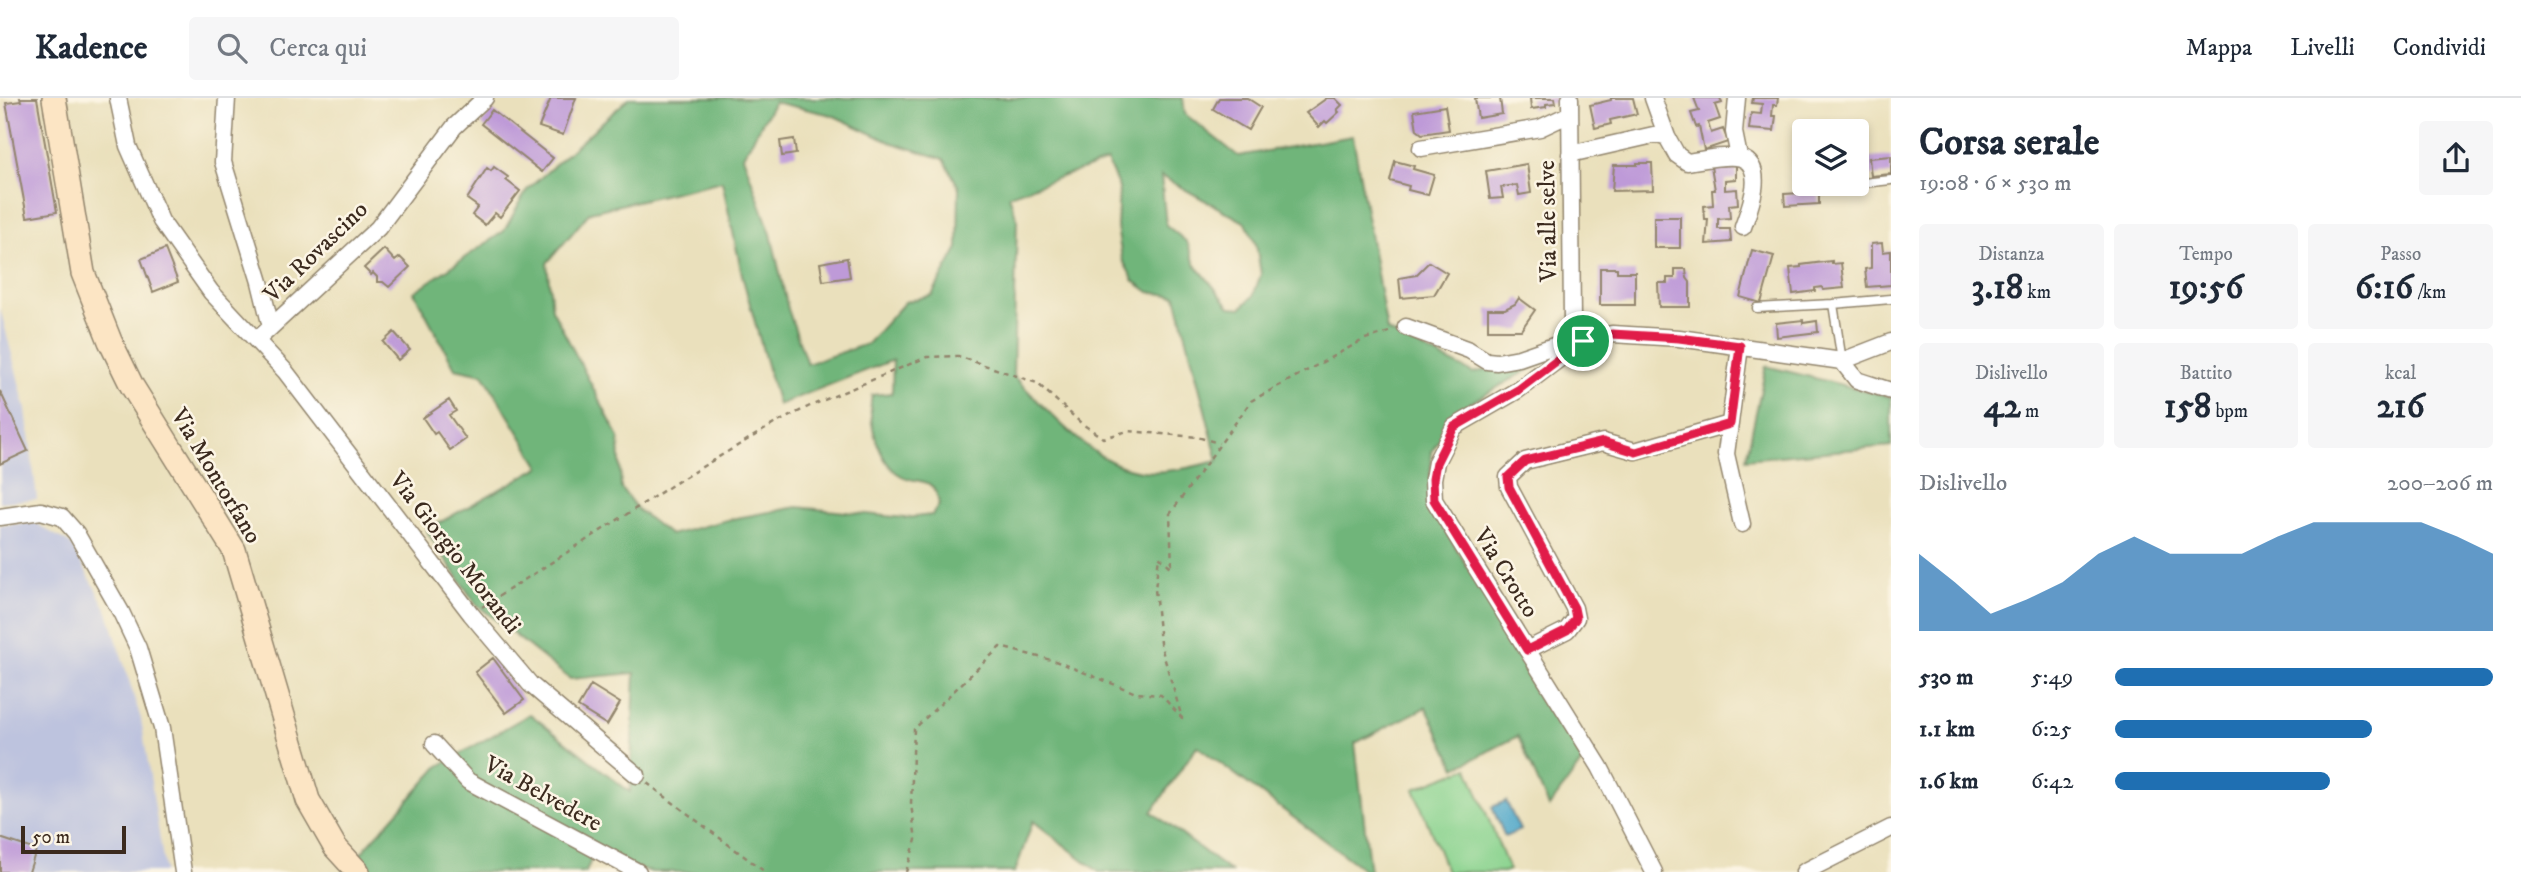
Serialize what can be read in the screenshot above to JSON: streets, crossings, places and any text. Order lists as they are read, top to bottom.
{
  "streets": {
    "street": [
      "Via alle selve",
      "Via Rovascino",
      "Via Montorfano",
      "Via Giorgio Morandi",
      "Via Crotto",
      "Via Belvedere"
    ]
  },
  "crossings": [
    ["Via alle selve", "Via Crotto"],
    ["Via Rovascino", "Via Giorgio Morandi"]
  ],
  "scale_bar": "50 m",
  "page": {
    "header": "Kadence",
    "search": "Cerca qui",
    "nav": ["Mappa", "Livelli", "Condividi"],
    "heading": ["Corsa serale", "19:08 · 6 × 530 m"],
    "stats": [
      ["Distanza", "3.18 km"],
      ["Tempo", "19:56"],
      ["Passo", "6:16 /km"],
      ["Dislivello", "42 m"],
      ["Battito", "158 bpm"],
      ["kcal", "216"]
    ],
    "chart": ["Dislivello", "200–206 m"],
    "list": [
      {
        "name": "530 m",
        "note": "5:49"
      },
      {
        "name": "1.1 km",
        "note": "6:25"
      },
      {
        "name": "1.6 km",
        "note": "6:42"
      }
    ],
    "scale": "50 m"
  }
}
